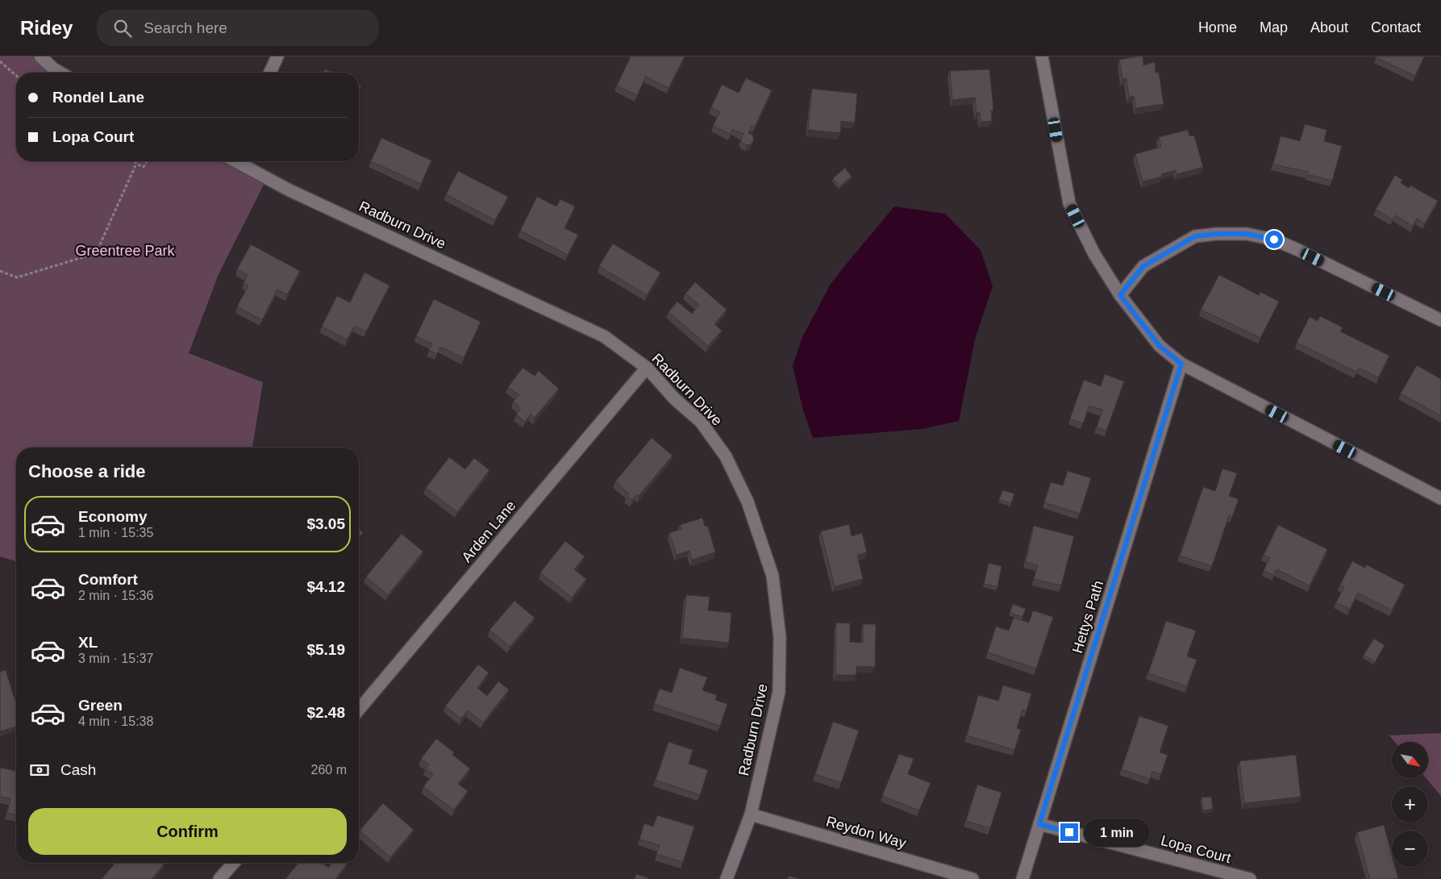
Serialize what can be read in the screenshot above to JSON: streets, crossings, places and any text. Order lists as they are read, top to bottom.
{
  "streets": {
    "street": [
      "Radburn Drive",
      "Arden Lane",
      "Hettys Path",
      "Reydon Way",
      "Lopa Court"
    ]
  },
  "crossings": [
    ["Radburn Drive", "Arden Lane"],
    ["Radburn Drive", "Reydon Way"],
    ["Hettys Path", "Lopa Court"]
  ],
  "parks": ["Greentree Park"],
  "north": "bottom right",
  "page": {
    "header": "Ridey",
    "search": "Search here",
    "nav": [
      "Home",
      "Map",
      "About",
      "Contact"
    ],
    "banner": ["Rondel Lane", "Lopa Court"],
    "heading": "Choose a ride",
    "list": [
      {
        "name": "Economy",
        "note": "1 min · 15:35",
        "value": "$3.05"
      },
      {
        "name": "Comfort",
        "note": "2 min · 15:36",
        "value": "$4.12"
      },
      {
        "name": "XL",
        "note": "3 min · 15:37",
        "value": "$5.19"
      },
      {
        "name": "Green",
        "note": "4 min · 15:38",
        "value": "$2.48"
      }
    ],
    "map_buttons": ["+", "−"],
    "pay": ["Cash", "260 m"],
    "buttons": "Confirm",
    "bubble": "1 min"
  }
}
